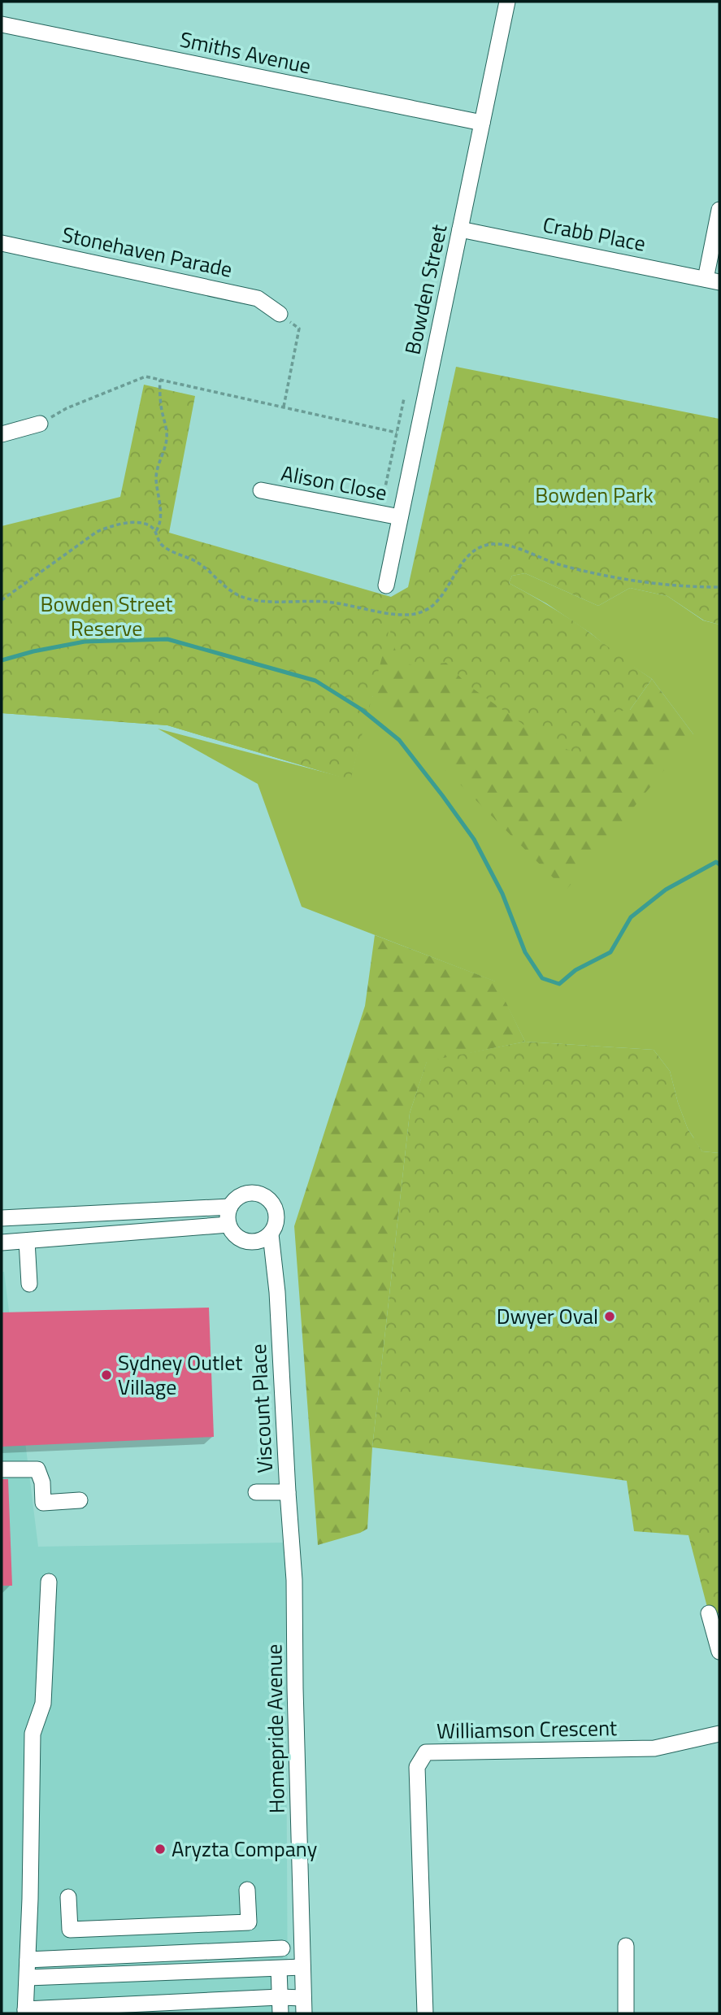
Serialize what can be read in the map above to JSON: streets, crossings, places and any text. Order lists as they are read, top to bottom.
{
  "streets": {
    "street": [
      "Smiths Avenue",
      "Crabb Place",
      "Stonehaven Parade",
      "Bowden Street",
      "Alison Close",
      "Viscount Place",
      "Homepride Avenue",
      "Williamson Crescent"
    ]
  },
  "crossings": [
    ["Smiths Avenue", "Bowden Street"],
    ["Crabb Place", "Bowden Street"],
    ["Bowden Street", "Alison Close"],
    ["Viscount Place", "Homepride Avenue"]
  ],
  "parks": ["Bowden Park", "Bowden Street Reserve"],
  "places": ["Dwyer Oval", "Sydney Outlet Village", "Aryzta Company"]
}
